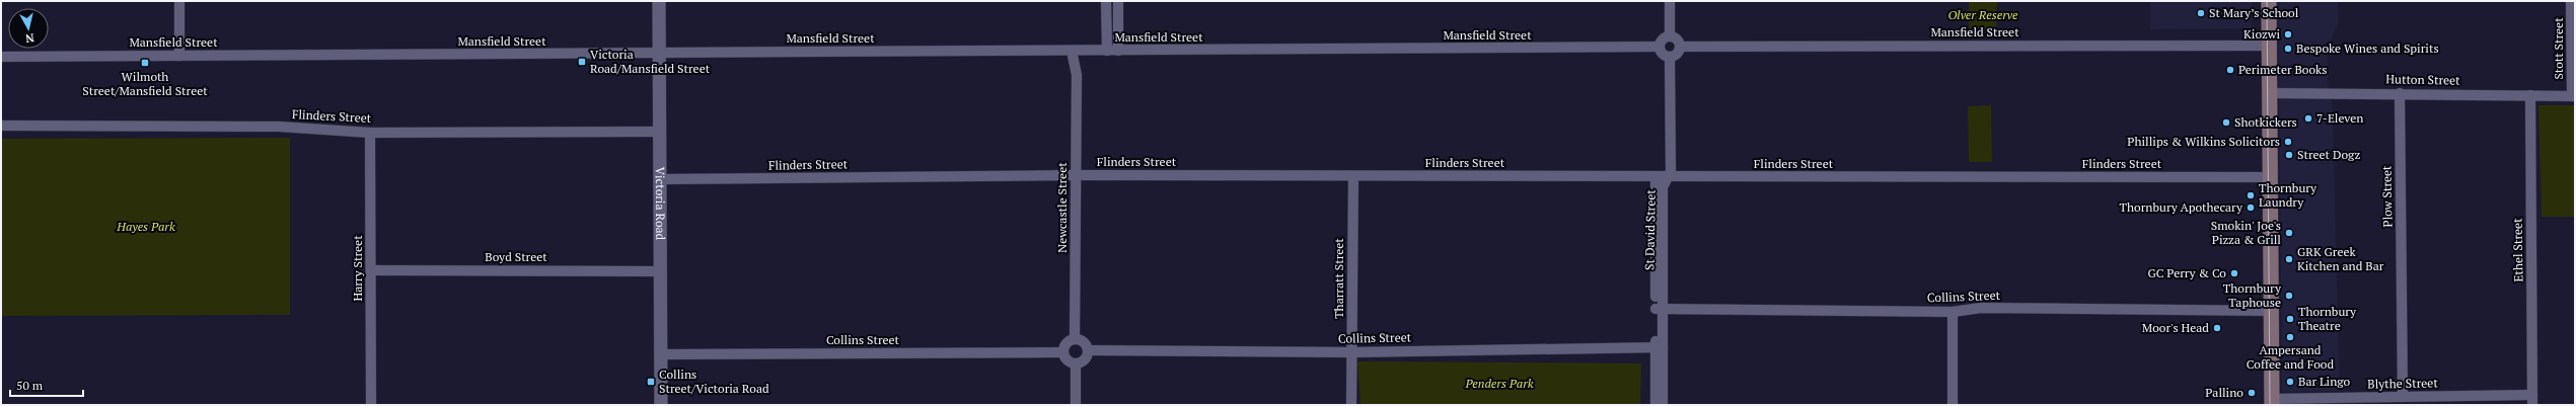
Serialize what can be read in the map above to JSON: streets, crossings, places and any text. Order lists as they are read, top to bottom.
{
  "streets": {
    "street": [
      "Mansfield Street",
      "Stott Street",
      "Hutton Street",
      "Flinders Street",
      "Plow Street",
      "Victoria Road",
      "Newcastle Street",
      "St David Street",
      "Ethel Street",
      "Boyd Street",
      "Harry Street",
      "Tharratt Street",
      "Collins Street",
      "Blythe Street"
    ]
  },
  "crossings": [
    ["Mansfield Street", "Victoria Road"],
    ["Mansfield Street", "Newcastle Street"],
    ["Mansfield Street", "St David Street"],
    ["Stott Street", "Hutton Street"],
    ["Hutton Street", "Plow Street"],
    ["Hutton Street", "Ethel Street"],
    ["Flinders Street", "Victoria Road"],
    ["Flinders Street", "Newcastle Street"],
    ["Flinders Street", "St David Street"],
    ["Flinders Street", "Harry Street"],
    ["Flinders Street", "Tharratt Street"],
    ["Plow Street", "Blythe Street"],
    ["Victoria Road", "Boyd Street"],
    ["Victoria Road", "Collins Street"],
    ["Newcastle Street", "Collins Street"],
    ["St David Street", "Collins Street"],
    ["Ethel Street", "Blythe Street"],
    ["Boyd Street", "Harry Street"],
    ["Tharratt Street", "Collins Street"]
  ],
  "parks": ["Olver Reserve", "Hayes Park", "Penders Park"],
  "places": {
    "other": [
      "St Mary’s School",
      "Kiozwi",
      "Bespoke Wines and Spirits",
      "Perimeter Books",
      "7-Eleven",
      "Shotkickers",
      "Phillips & Wilkins Solicitors",
      "Street Dogz",
      "Thornbury Laundry",
      "Thornbury Apothecary",
      "Smokin' Joe's Pizza & Grill",
      "GRK Greek Kitchen and Bar",
      "GC Perry & Co",
      "Thornbury Taphouse",
      "Thornbury Theatre",
      "Moor's Head",
      "Ampersand Coffee and Food",
      "Bar Lingo",
      "Pallino"
    ],
    "transit": ["Victoria Road/Mansfield Street", "Wilmoth Street/Mansfield Street", "Collins Street/Victoria Road"]
  },
  "scale_bar": "50 m",
  "north": "bottom"
}
